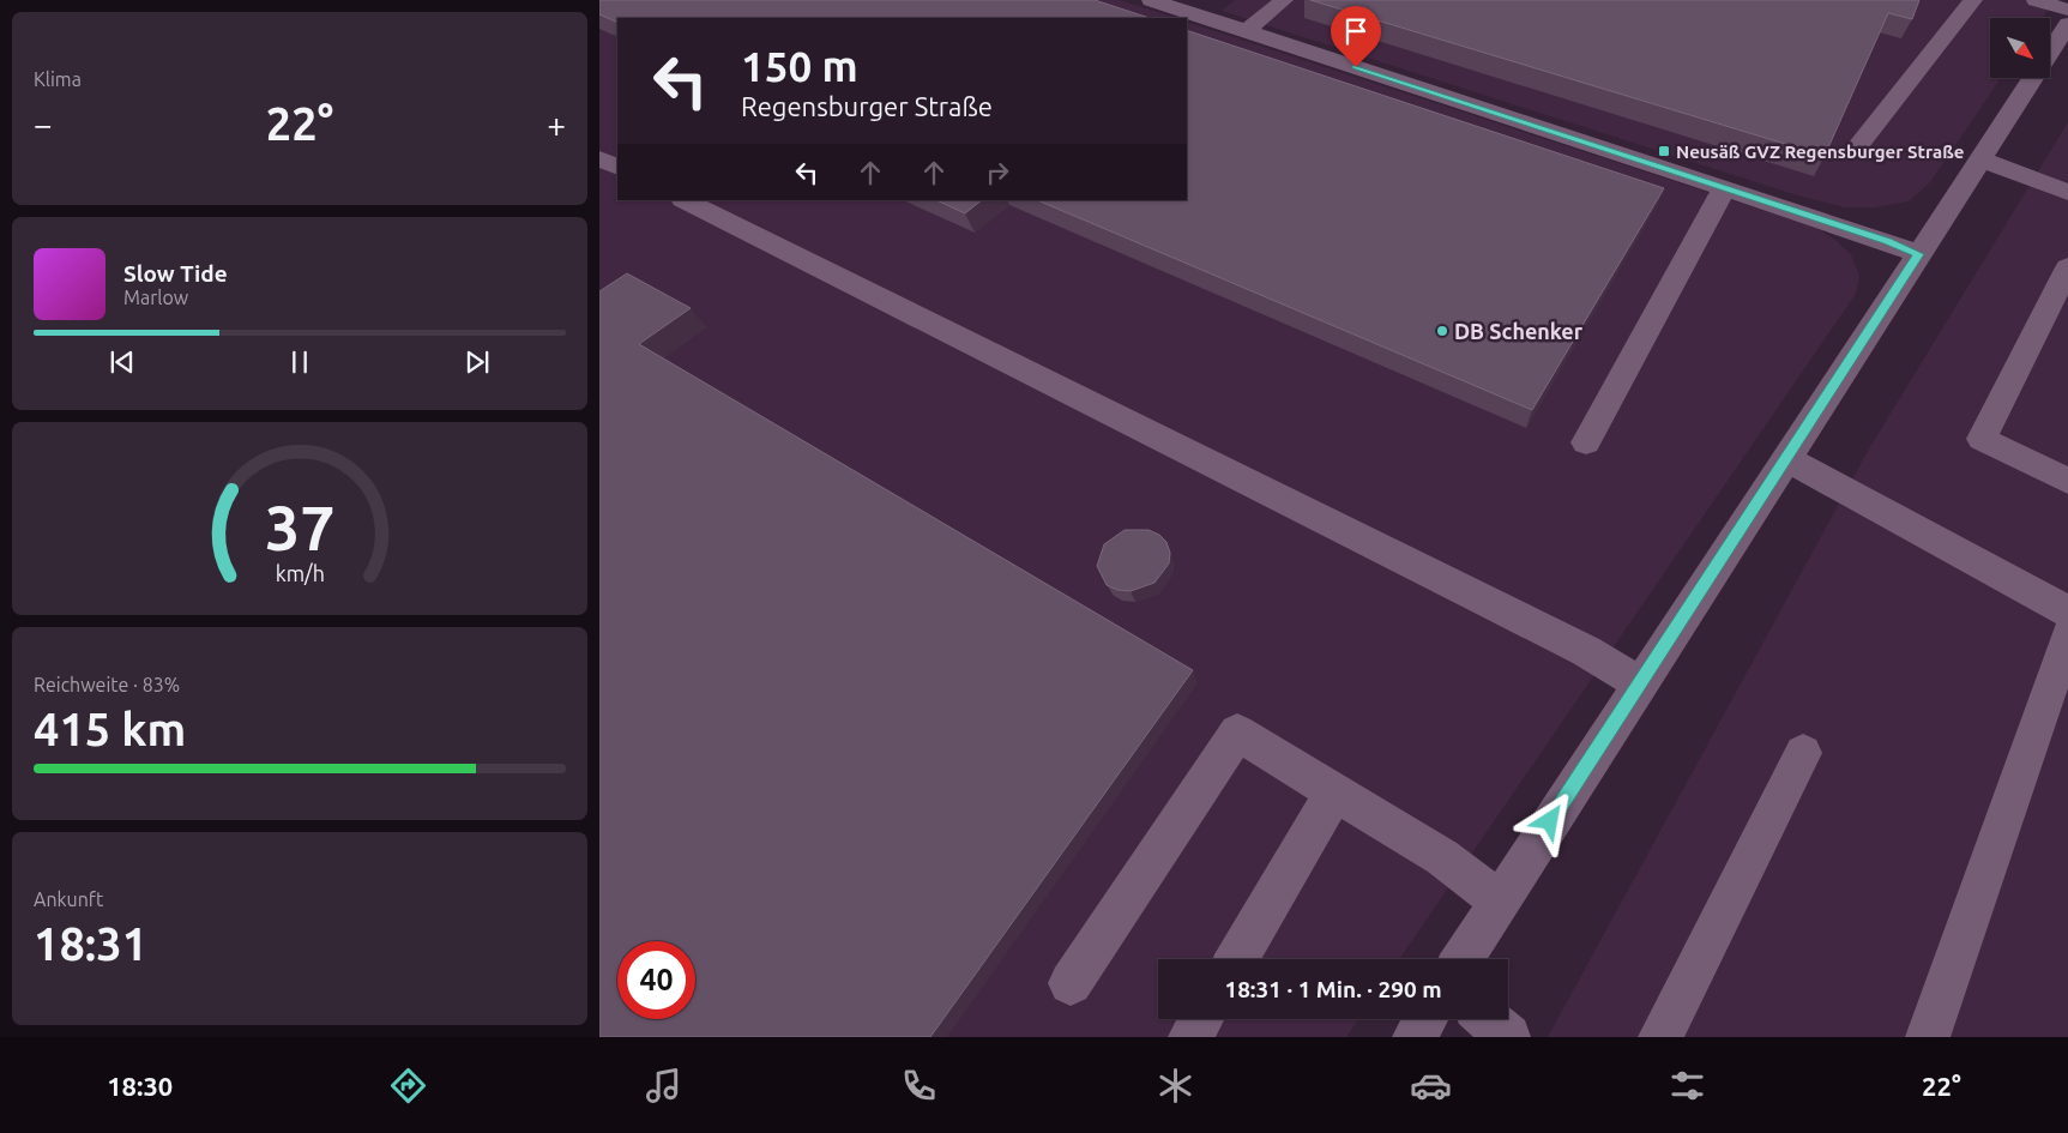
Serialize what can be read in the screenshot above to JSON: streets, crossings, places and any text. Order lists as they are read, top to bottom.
{
  "places": {
    "transit": ["Neusäß GVZ Regensburger Straße"],
    "other": ["DB Schenker"]
  },
  "north": "bottom right",
  "page": {
    "tile": [
      "Klima",
      ["Reichweite · 83%", "415 km"],
      ["Ankunft", "18:31"]
    ],
    "turn": ["150 m", "Regensburger Straße"],
    "heat": ["−", "22°", "+"],
    "song": ["Slow Tide", "Marlow"],
    "limit": "40",
    "trip": "18:31 · 1 Min. · 290 m",
    "tabs": ["18:30", "22°"],
    "gauge": ["37", "km/h"]
  }
}
